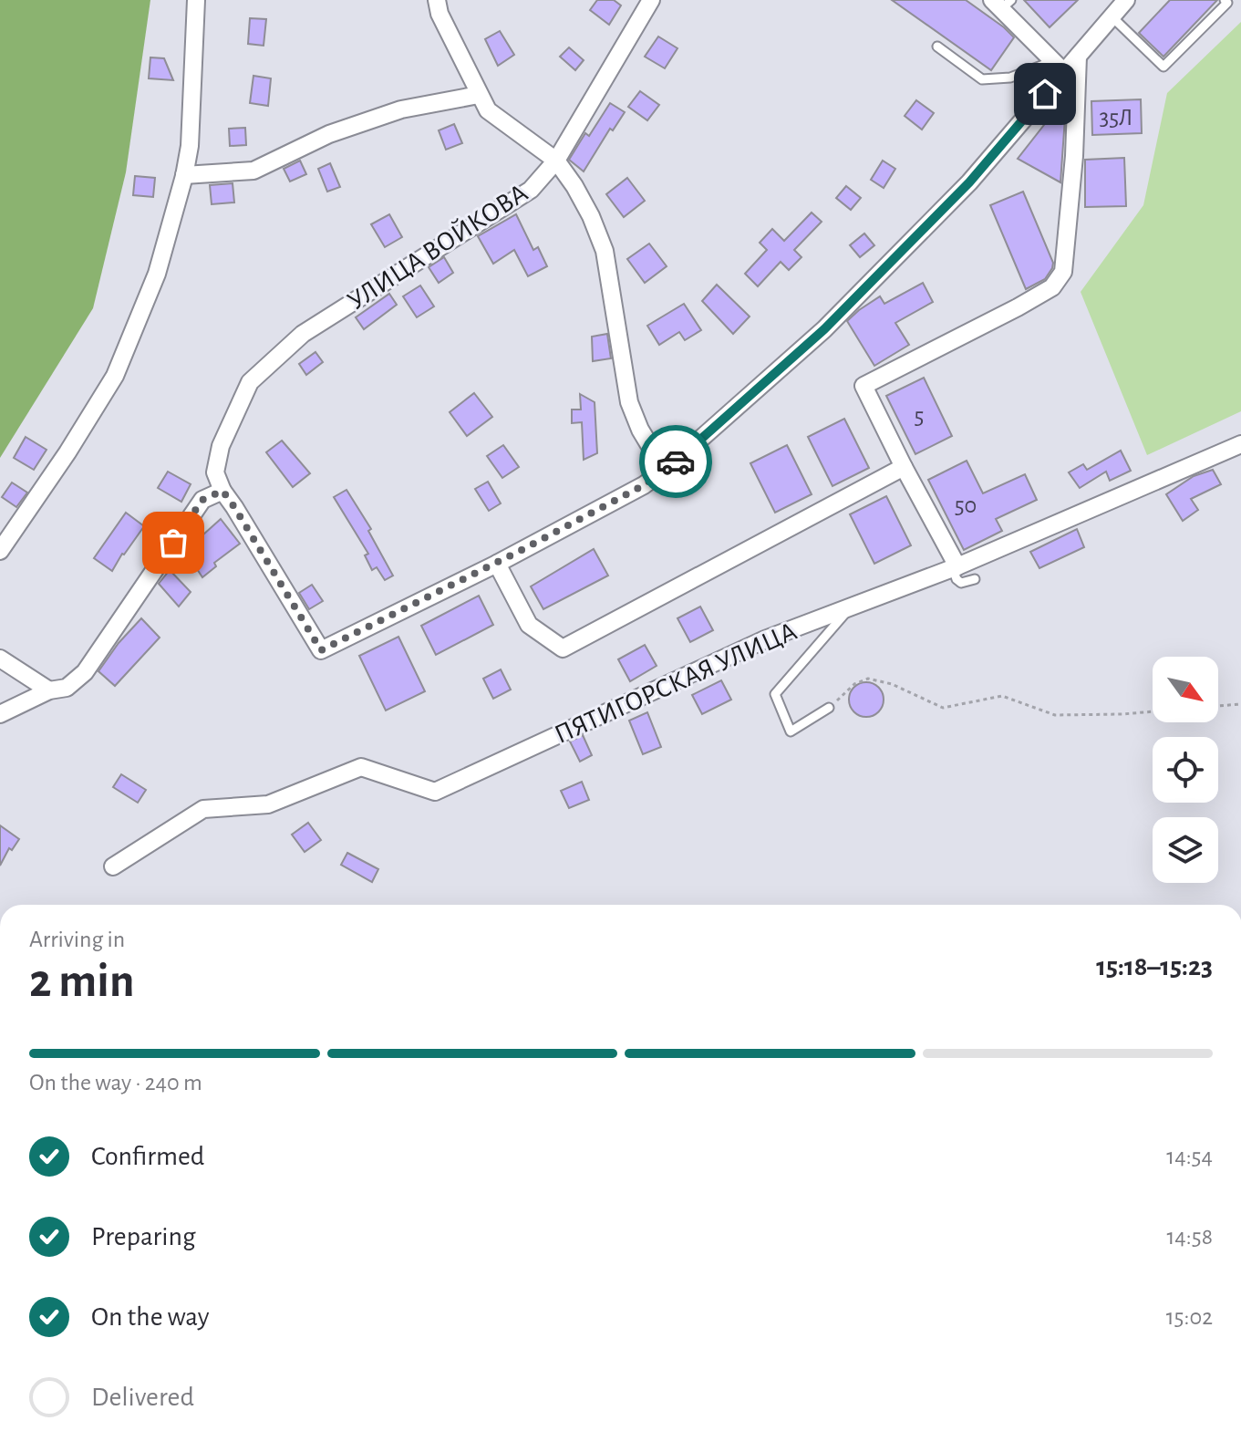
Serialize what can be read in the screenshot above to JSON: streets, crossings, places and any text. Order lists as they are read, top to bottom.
{
  "streets": {
    "street": ["УЛИЦА ВОЙКОВА", "ПЯТИГОРСКАЯ УЛИЦА"]
  },
  "house_numbers": ["35Л", "5", "50"],
  "north": "bottom right",
  "page": {
    "heading": ["2 min", "Arriving in", "15:18–15:23"],
    "bar": "On the way · 240 m",
    "list": [
      ["Confirmed", "14:54"],
      ["Preparing", "14:58"],
      ["On the way", "15:02"],
      "Delivered"
    ]
  }
}
